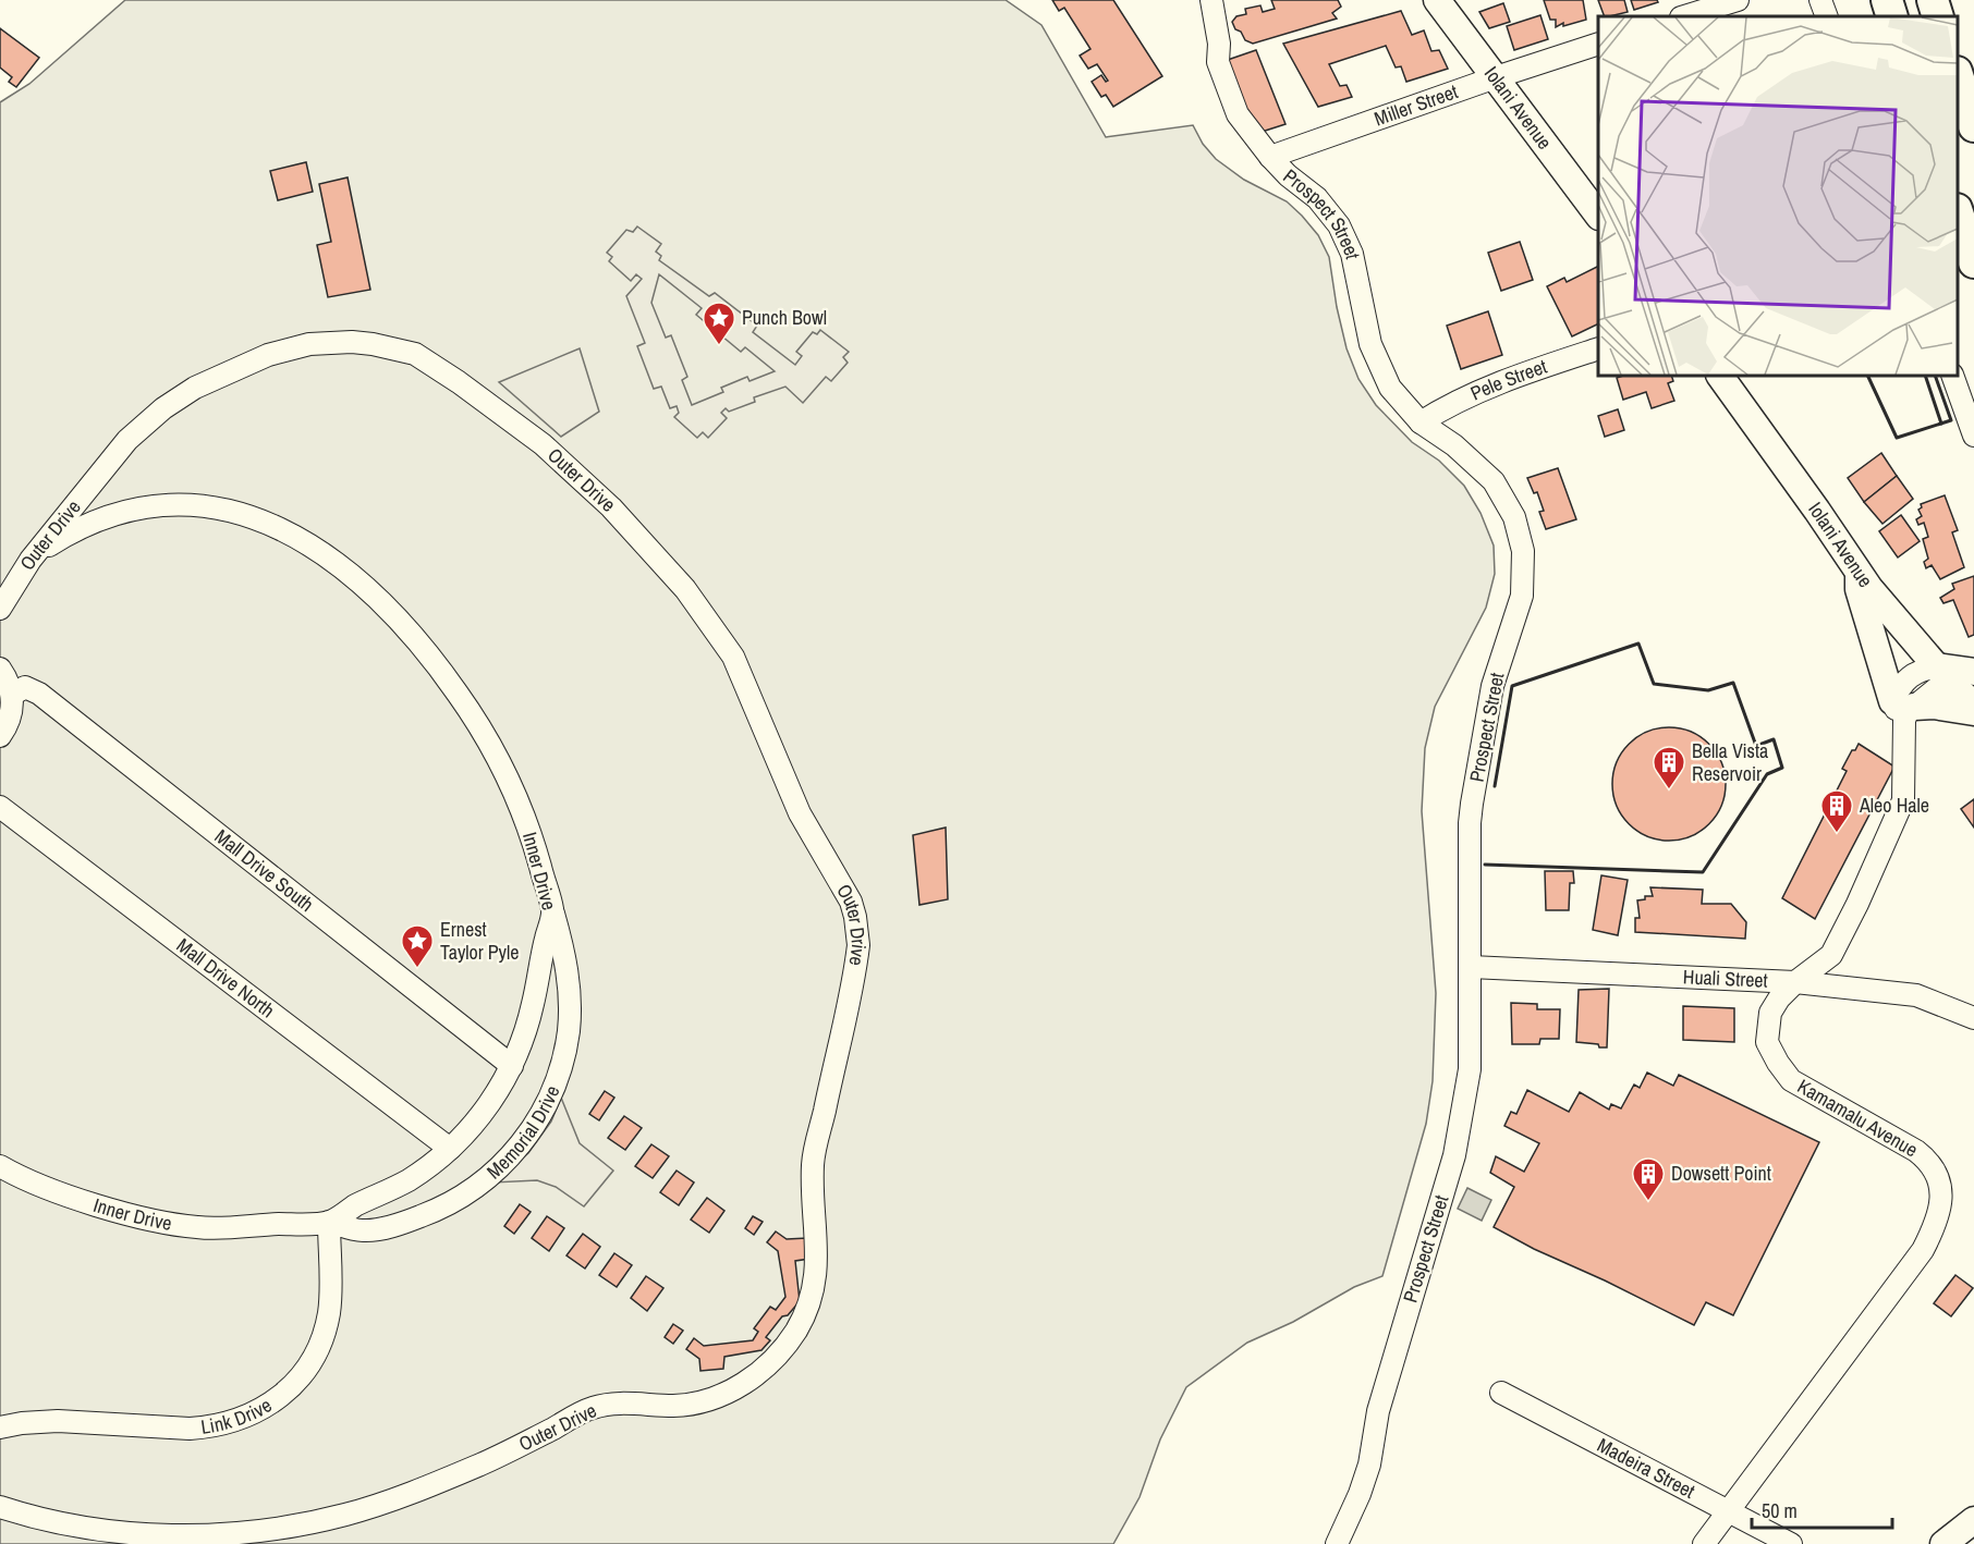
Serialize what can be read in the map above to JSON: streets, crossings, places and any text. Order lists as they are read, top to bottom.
{
  "streets": {
    "main road": ["Iolani Avenue"],
    "street": [
      "Miller Street",
      "Prospect Street",
      "Pele Street",
      "Outer Drive",
      "Mall Drive South",
      "Inner Drive",
      "Mall Drive North",
      "Huali Street",
      "Kamamalu Avenue",
      "Memorial Drive",
      "Link Drive",
      "Madeira Street"
    ]
  },
  "crossings": [
    ["Miller Street", "Iolani Avenue"],
    ["Miller Street", "Prospect Street"],
    ["Prospect Street", "Pele Street"],
    ["Prospect Street", "Huali Street"],
    ["Outer Drive", "Inner Drive"],
    ["Mall Drive South", "Inner Drive"],
    ["Inner Drive", "Mall Drive North"],
    ["Inner Drive", "Memorial Drive"],
    ["Inner Drive", "Link Drive"],
    ["Huali Street", "Kamamalu Avenue"],
    ["Kamamalu Avenue", "Madeira Street"],
    ["Memorial Drive", "Link Drive"]
  ],
  "places": {
    "place": ["Punch Bowl", "Ernest Taylor Pyle"],
    "building": ["Bella Vista Reservoir", "Aleo Hale", "Dowsett Point"]
  },
  "scale_bar": "50 m"
}
